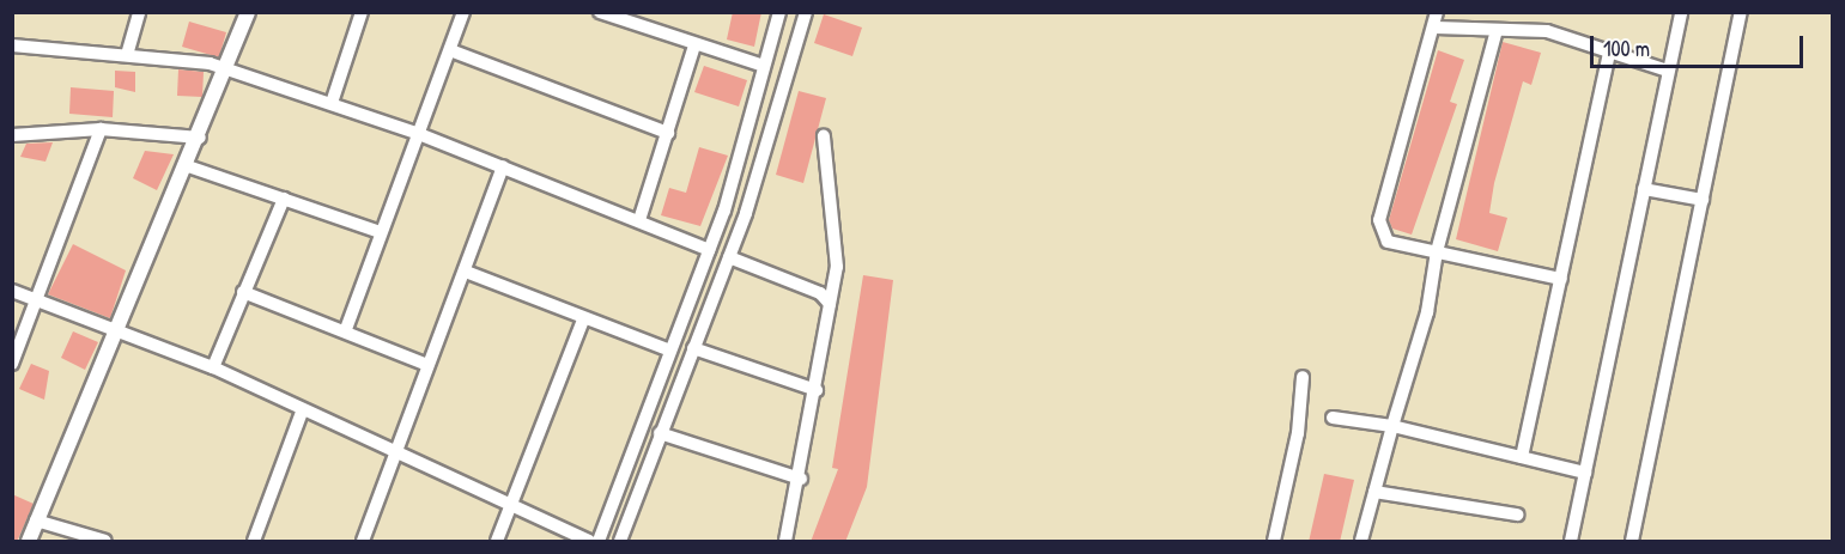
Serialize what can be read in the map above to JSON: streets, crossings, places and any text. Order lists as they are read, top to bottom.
{
  "scale_bar": "100 m"
}
